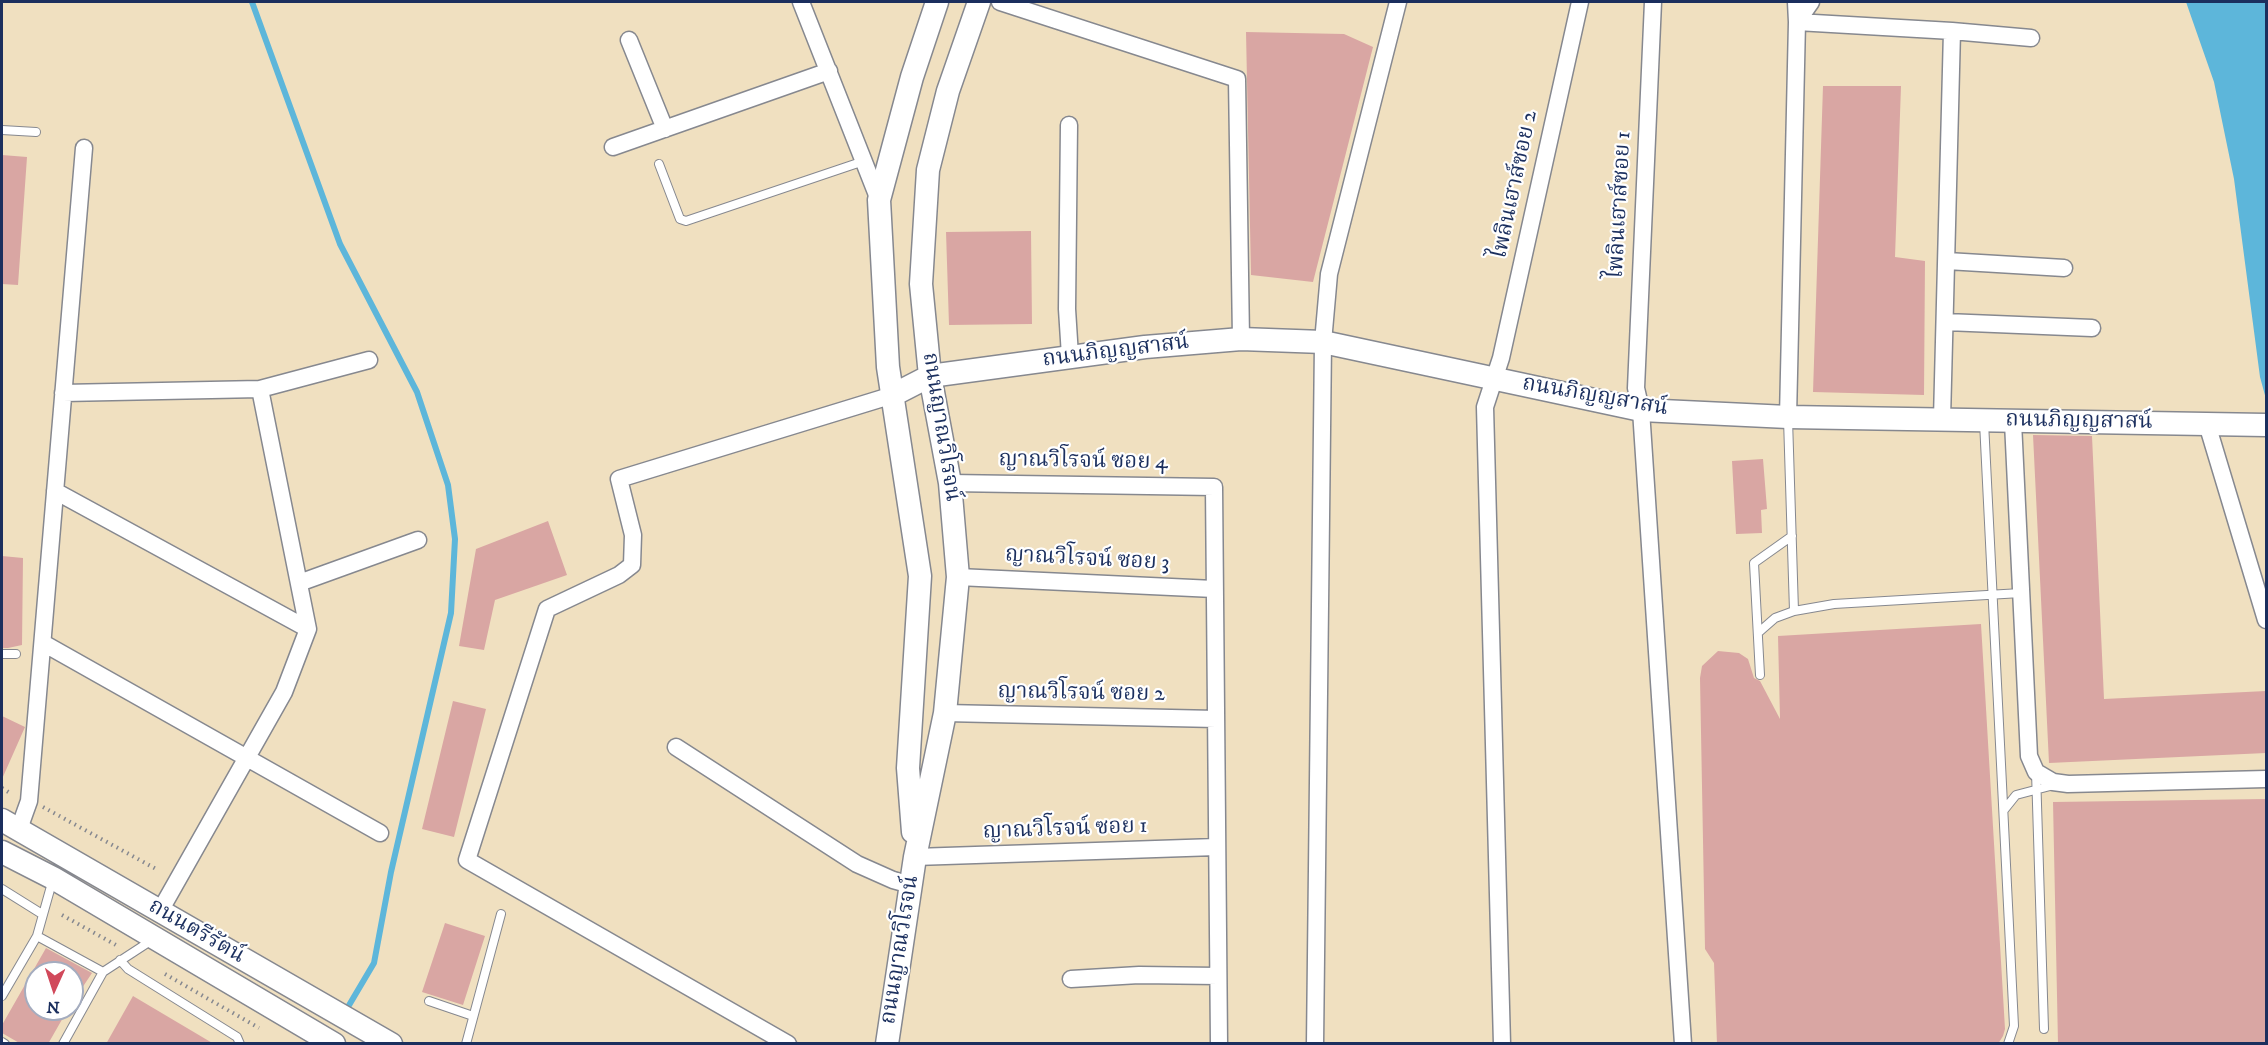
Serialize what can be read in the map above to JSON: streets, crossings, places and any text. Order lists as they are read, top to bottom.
{
  "streets": {
    "main road": ["ถนนภิญญสาสน์", "ถนนญาณวิโรจน์", "ถนนตรีรัตน์"],
    "street": [
      "ไพลินเฮาส์ซอย 2",
      "ไพลินเฮาส์ซอย 1",
      "ญาณวิโรจน์ ซอย 4",
      "ญาณวิโรจน์ ซอย 3",
      "ญาณวิโรจน์ ซอย 2",
      "ญาณวิโรจน์ ซอย 1"
    ]
  },
  "crossings": [
    ["ไพลินเฮาส์ซอย 2", "ถนนภิญญสาสน์"],
    ["ไพลินเฮาส์ซอย 1", "ถนนภิญญสาสน์"],
    ["ถนนภิญญสาสน์", "ถนนญาณวิโรจน์"],
    ["ถนนญาณวิโรจน์", "ญาณวิโรจน์ ซอย 4"],
    ["ถนนญาณวิโรจน์", "ญาณวิโรจน์ ซอย 3"],
    ["ถนนญาณวิโรจน์", "ญาณวิโรจน์ ซอย 2"],
    ["ถนนญาณวิโรจน์", "ญาณวิโรจน์ ซอย 1"],
    ["ญาณวิโรจน์ ซอย 4", "ญาณวิโรจน์ ซอย 3"]
  ],
  "north": "bottom"
}
